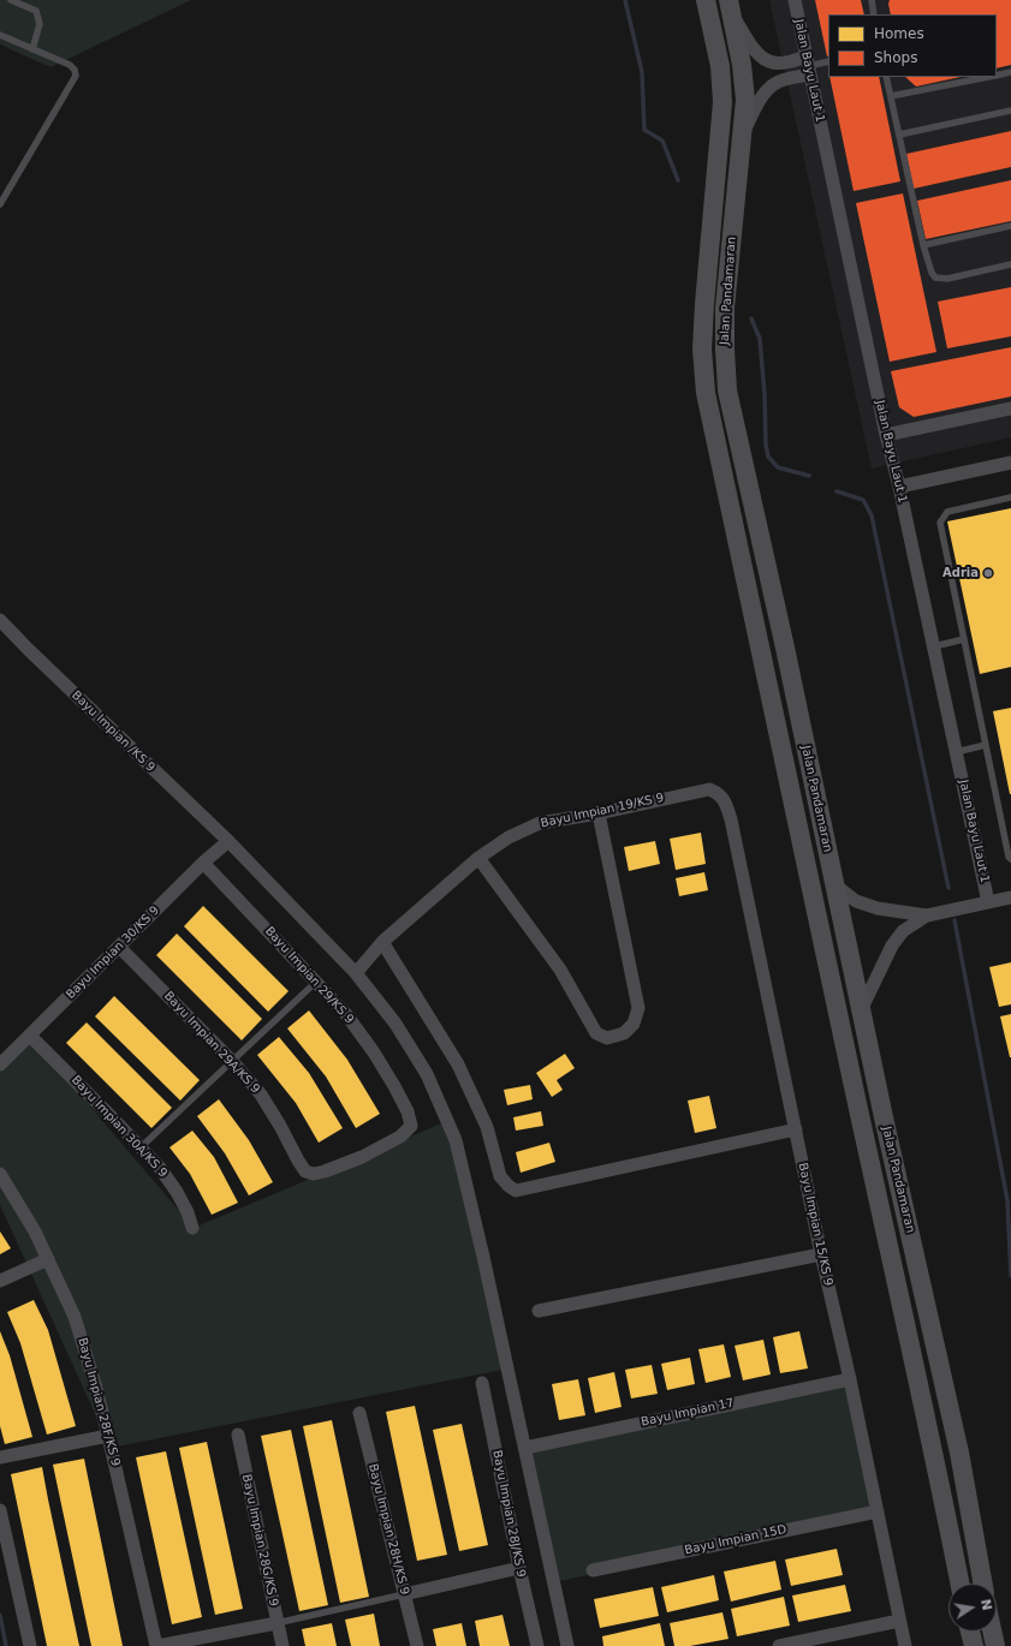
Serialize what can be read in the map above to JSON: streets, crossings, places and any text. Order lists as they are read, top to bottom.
{
  "streets": {
    "main road": ["Jalan Pandamaran"],
    "street": [
      "Jalan Bayu Laut 1",
      "Bayu Impian /KS 9",
      "Bayu Impian 19/KS 9",
      "Bayu Impian 30/KS 9",
      "Bayu Impian 29/KS 9",
      "Bayu Impian 29A/KS 9",
      "Bayu Impian 30A/KS 9",
      "Bayu Impian 15/KS 9",
      "Bayu Impian 28F/KS 9",
      "Bayu Impian 17",
      "Bayu Impian 28J/KS 9",
      "Bayu Impian 28H/KS 9",
      "Bayu Impian 28G/KS 9",
      "Bayu Impian 15D"
    ]
  },
  "crossings": [
    ["Bayu Impian /KS 9", "Bayu Impian 19/KS 9"],
    ["Bayu Impian /KS 9", "Bayu Impian 30/KS 9"],
    ["Bayu Impian /KS 9", "Bayu Impian 17"],
    ["Bayu Impian 19/KS 9", "Bayu Impian 15/KS 9"],
    ["Bayu Impian 30/KS 9", "Bayu Impian 29/KS 9"],
    ["Bayu Impian 30/KS 9", "Bayu Impian 29A/KS 9"],
    ["Bayu Impian 30/KS 9", "Bayu Impian 30A/KS 9"],
    ["Bayu Impian 29/KS 9", "Bayu Impian 29A/KS 9"],
    ["Bayu Impian 15/KS 9", "Bayu Impian 17"],
    ["Bayu Impian 15/KS 9", "Bayu Impian 15D"]
  ],
  "places": ["Adria"],
  "legend": ["Homes", "Shops"],
  "north": "right"
}
